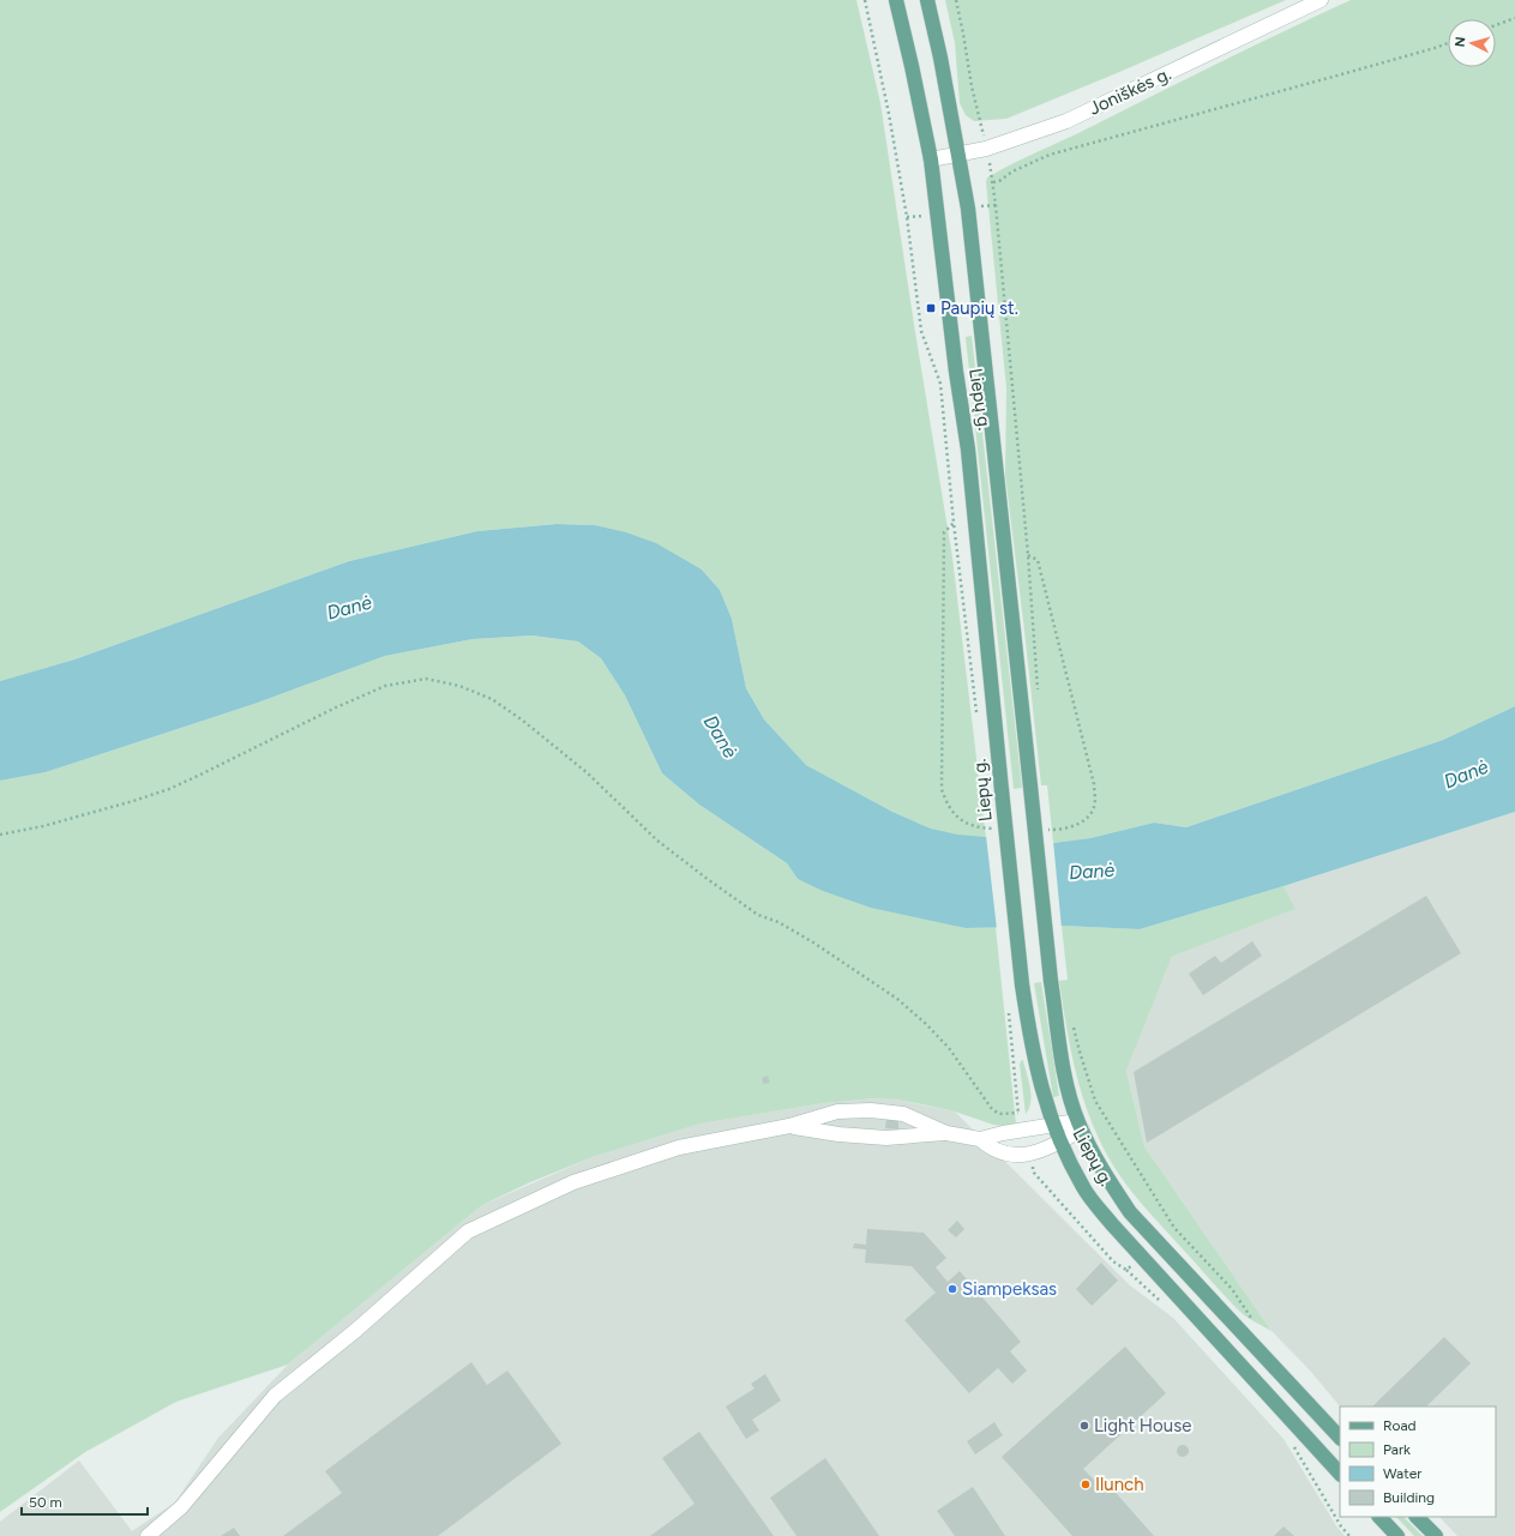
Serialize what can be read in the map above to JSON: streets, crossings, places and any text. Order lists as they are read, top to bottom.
{
  "streets": {
    "main road": ["Liepų g."],
    "street": ["Joniškės g."]
  },
  "crossings": [
    ["Joniškės g.", "Liepų g."]
  ],
  "water": ["Danė"],
  "places": {
    "transit": ["Paupių st."],
    "other": ["Siampeksas", "Light House", "Ilunch"]
  },
  "legend": [
    "Road",
    "Park",
    "Water",
    "Building"
  ],
  "scale_bar": "50 m",
  "north": "left"
}
